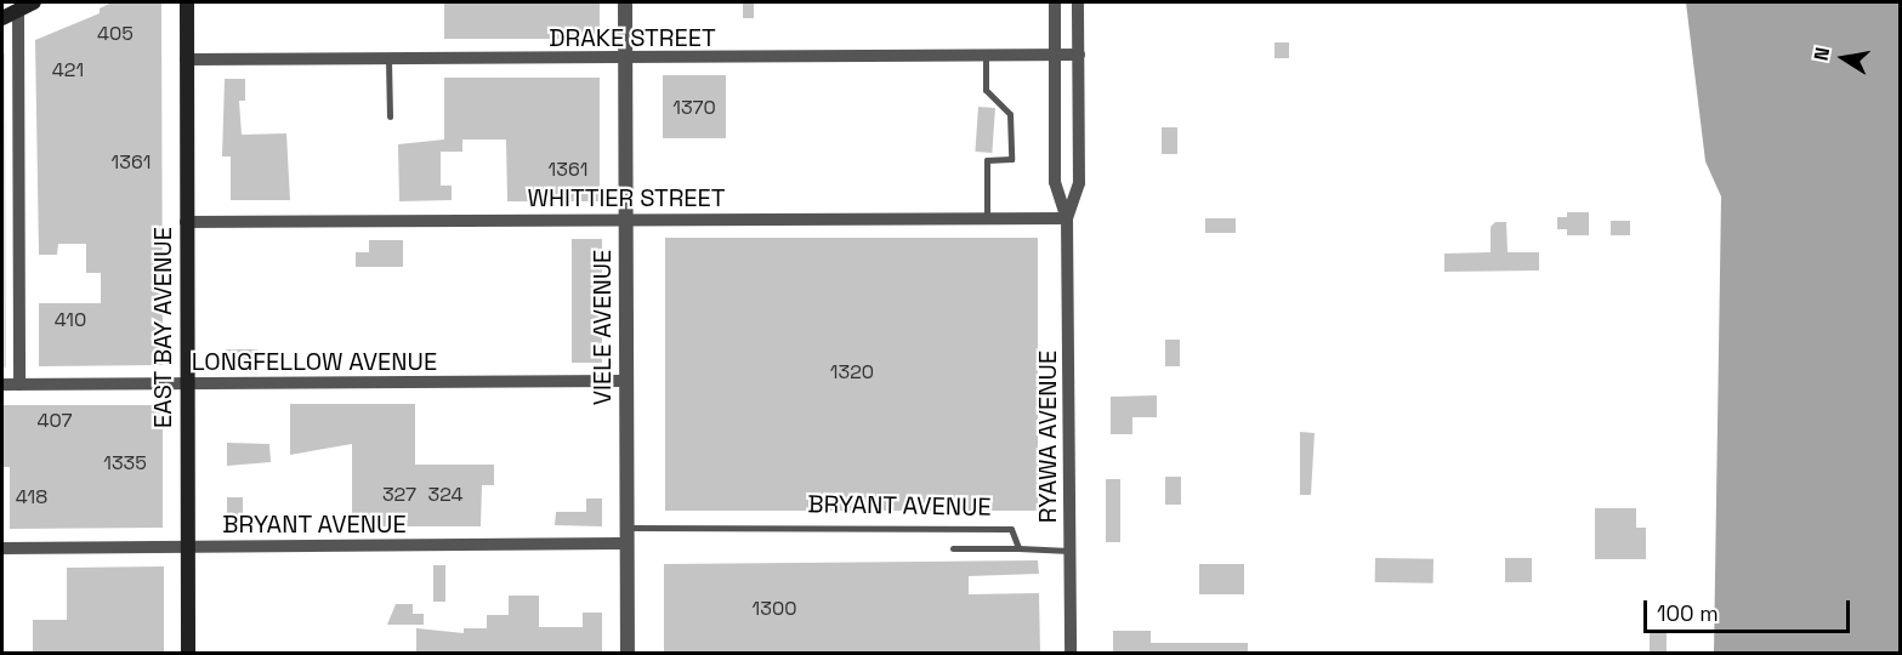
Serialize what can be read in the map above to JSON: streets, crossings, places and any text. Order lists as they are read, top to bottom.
{
  "streets": {
    "main road": ["EAST BAY AVENUE"],
    "street": [
      "DRAKE STREET",
      "WHITTIER STREET",
      "VIELE AVENUE",
      "LONGFELLOW AVENUE",
      "RYAWA AVENUE",
      "BRYANT AVENUE"
    ]
  },
  "crossings": [
    ["DRAKE STREET", "EAST BAY AVENUE"],
    ["DRAKE STREET", "VIELE AVENUE"],
    ["DRAKE STREET", "RYAWA AVENUE"],
    ["WHITTIER STREET", "EAST BAY AVENUE"],
    ["WHITTIER STREET", "VIELE AVENUE"],
    ["WHITTIER STREET", "RYAWA AVENUE"],
    ["EAST BAY AVENUE", "LONGFELLOW AVENUE"],
    ["EAST BAY AVENUE", "BRYANT AVENUE"],
    ["VIELE AVENUE", "LONGFELLOW AVENUE"],
    ["VIELE AVENUE", "BRYANT AVENUE"]
  ],
  "house_numbers": [
    "405",
    "421",
    "1370",
    "1361",
    "1361",
    "410",
    "1320",
    "407",
    "1335",
    "327",
    "324",
    "418",
    "1300"
  ],
  "scale_bar": "100 m",
  "north": "left"
}
